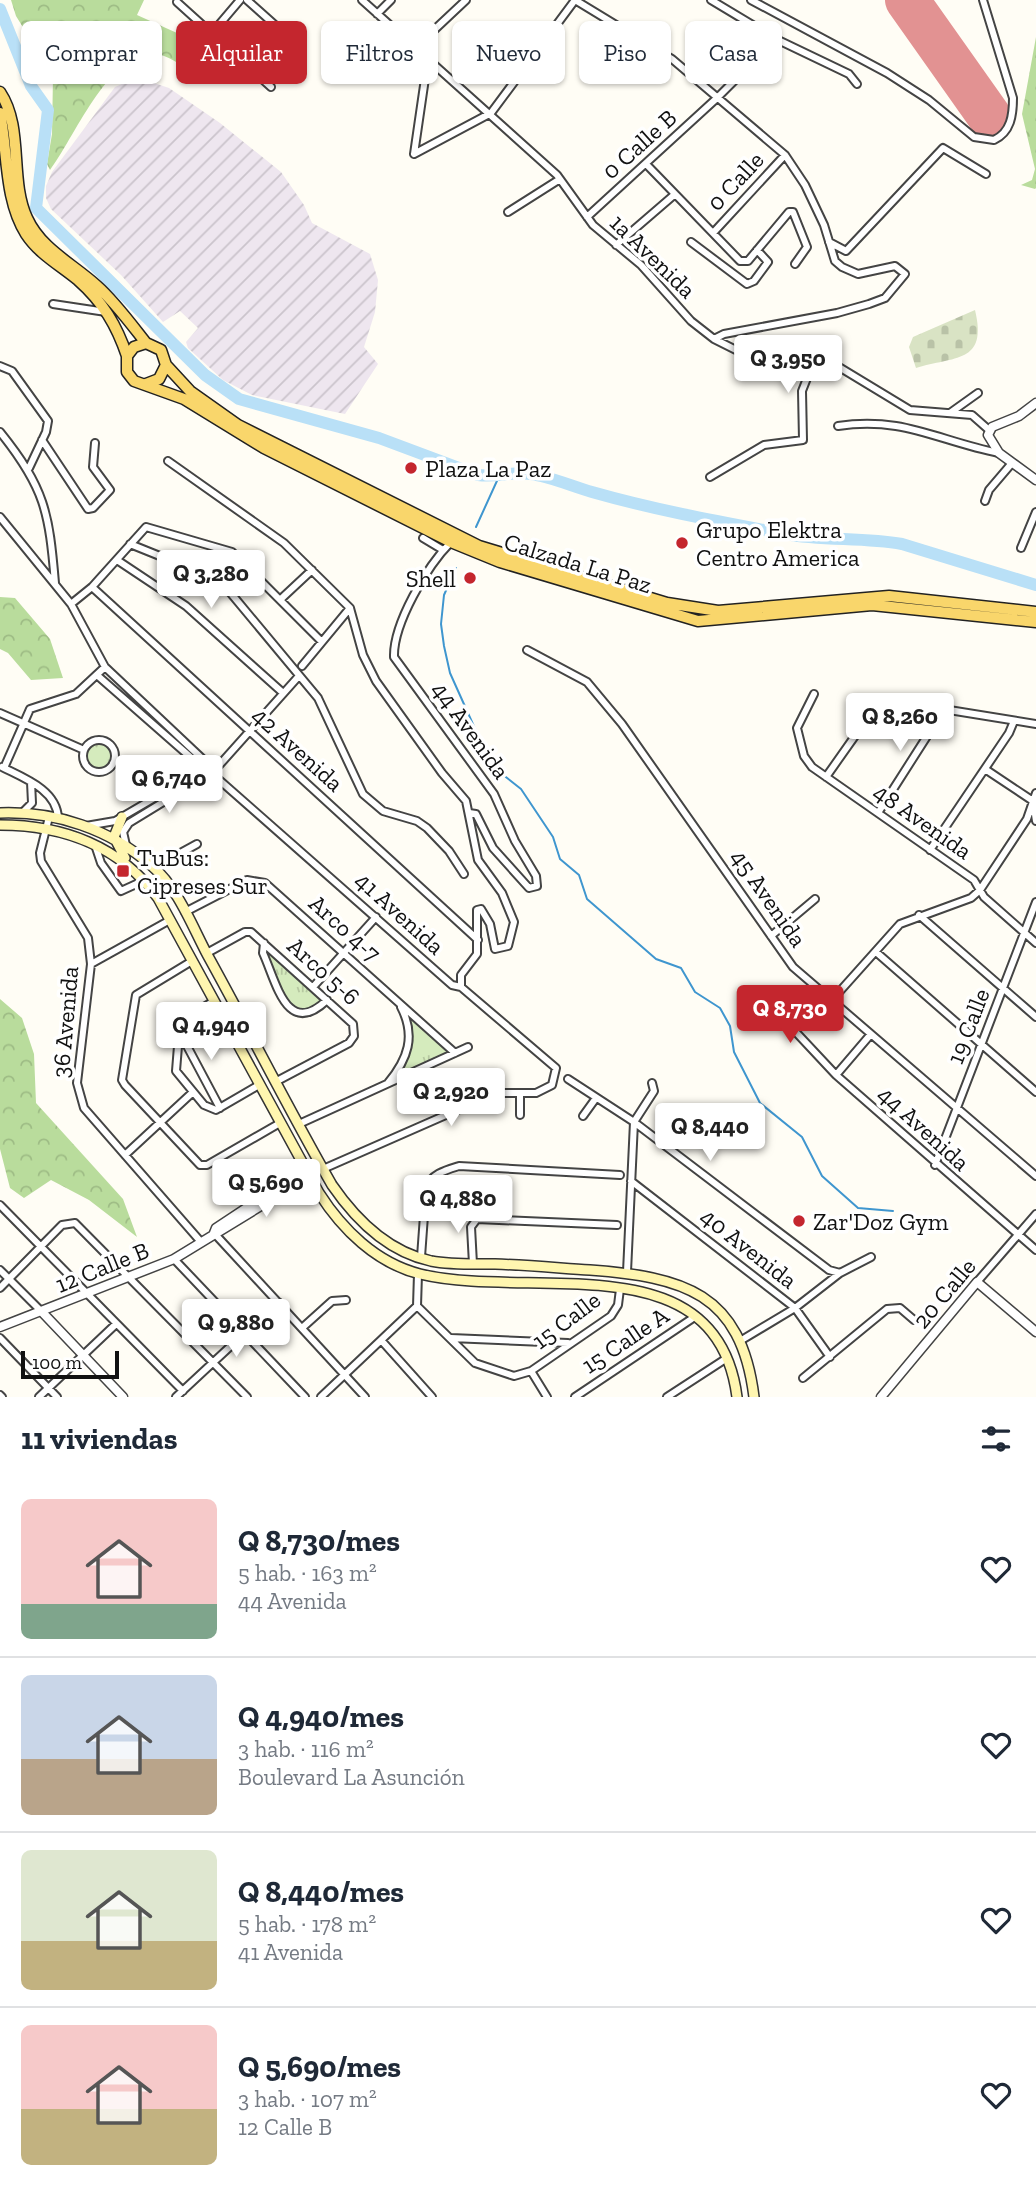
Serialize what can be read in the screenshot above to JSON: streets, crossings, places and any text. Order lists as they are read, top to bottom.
{
  "streets": {
    "main road": ["Calzada La Paz"],
    "street": [
      "0 Calle B",
      "0 Calle",
      "1a Avenida",
      "44 Avenida",
      "42 Avenida",
      "48 Avenida",
      "45 Avenida",
      "41 Avenida",
      "Arco 4-7",
      "Arco 5-6",
      "36 Avenida",
      "19 Calle",
      "40 Avenida",
      "12 Calle B",
      "20 Calle",
      "15 Calle",
      "15 Calle A"
    ]
  },
  "crossings": [
    ["0 Calle B", "1a Avenida"],
    ["Calzada La Paz", "44 Avenida"],
    ["44 Avenida", "42 Avenida"],
    ["44 Avenida", "19 Calle"],
    ["44 Avenida", "20 Calle"],
    ["48 Avenida", "19 Calle"],
    ["45 Avenida", "19 Calle"],
    ["36 Avenida", "12 Calle B"]
  ],
  "places": {
    "other": [
      "Plaza La Paz",
      "Grupo Elektra Centro America",
      "Shell",
      "Zar'Doz Gym"
    ],
    "transit": ["TuBus: Cipreses Sur"]
  },
  "scale_bar": "100 m",
  "page": {
    "chip": [
      "Comprar",
      "Alquilar",
      "Filtros",
      "Nuevo",
      "Piso",
      "Casa"
    ],
    "price": [
      "Q 3,950",
      "Q 3,280",
      "Q 8,260",
      "Q 6,740",
      "Q 8,730",
      "Q 4,940",
      "Q 2,920",
      "Q 8,440",
      "Q 5,690",
      "Q 4,880",
      "Q 9,880"
    ],
    "scale": "100 m",
    "heading": "11 viviendas",
    "list": [
      {
        "name": "Q 8,730/mes",
        "note": "5 hab. · 163 m² · 44 Avenida"
      },
      {
        "name": "Q 4,940/mes",
        "note": "3 hab. · 116 m² · Boulevard La Asunción"
      },
      {
        "name": "Q 8,440/mes",
        "note": "5 hab. · 178 m² · 41 Avenida"
      },
      {
        "name": "Q 5,690/mes",
        "note": "3 hab. · 107 m² · 12 Calle B"
      }
    ]
  }
}
